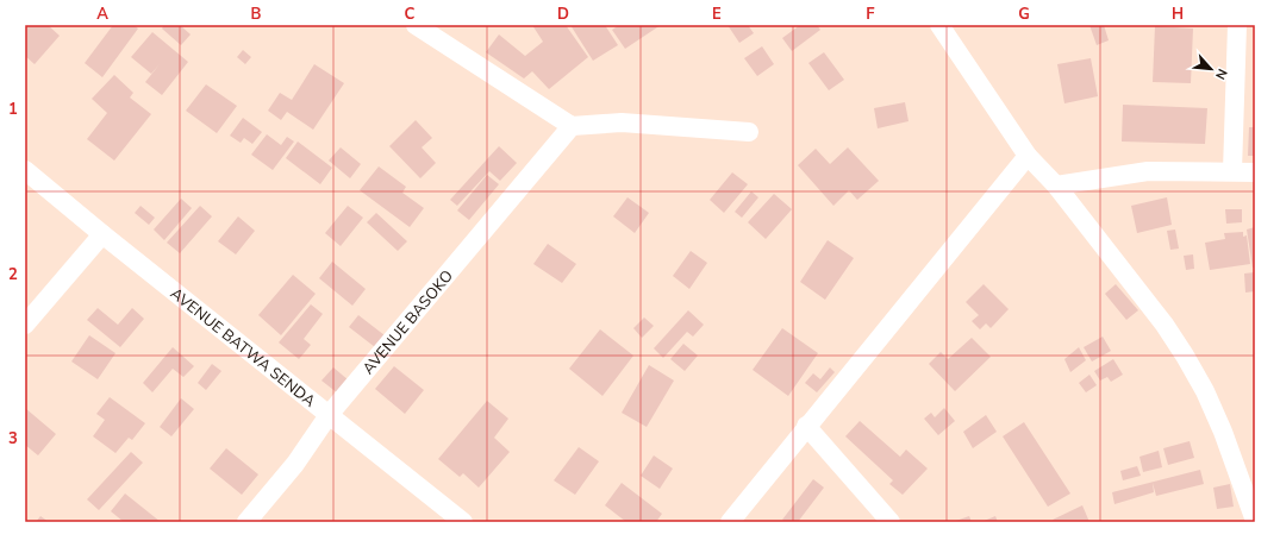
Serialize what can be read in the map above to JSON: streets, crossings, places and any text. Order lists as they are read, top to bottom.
{
  "streets": {
    "street": ["AVENUE BASOKO", "AVENUE BATWA SENDA"]
  },
  "crossings": [
    ["AVENUE BASOKO", "AVENUE BATWA SENDA"]
  ],
  "north": "bottom right",
  "grid": {
    "columns": [
      "A",
      "B",
      "C",
      "D",
      "E",
      "F",
      "G",
      "H"
    ],
    "rows": ["1", "2", "3"]
  }
}
